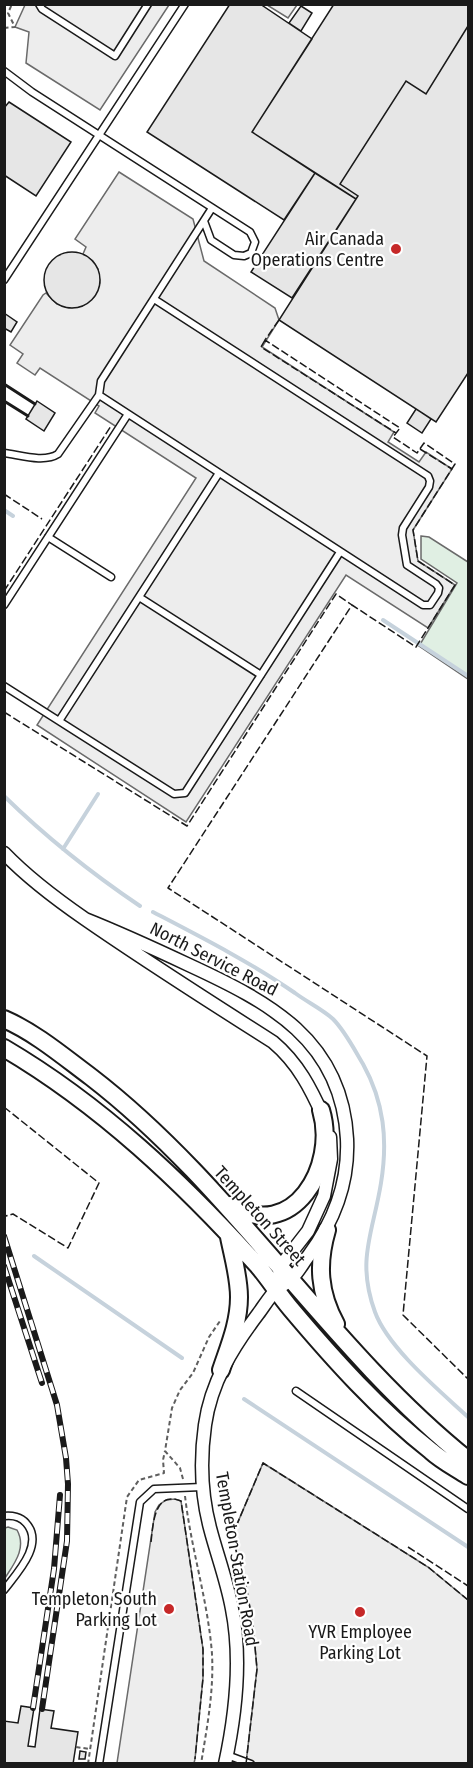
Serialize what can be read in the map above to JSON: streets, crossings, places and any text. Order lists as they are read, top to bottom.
{
  "streets": {
    "street": ["North Service Road", "Templeton Street", "Templeton Station Road"]
  },
  "crossings": [
    ["North Service Road", "Templeton Street"],
    ["North Service Road", "Templeton Station Road"],
    ["Templeton Street", "Templeton Station Road"]
  ],
  "places": ["Air Canada Operations Centre", "Templeton South Parking Lot", "YVR Employee Parking Lot"]
}
